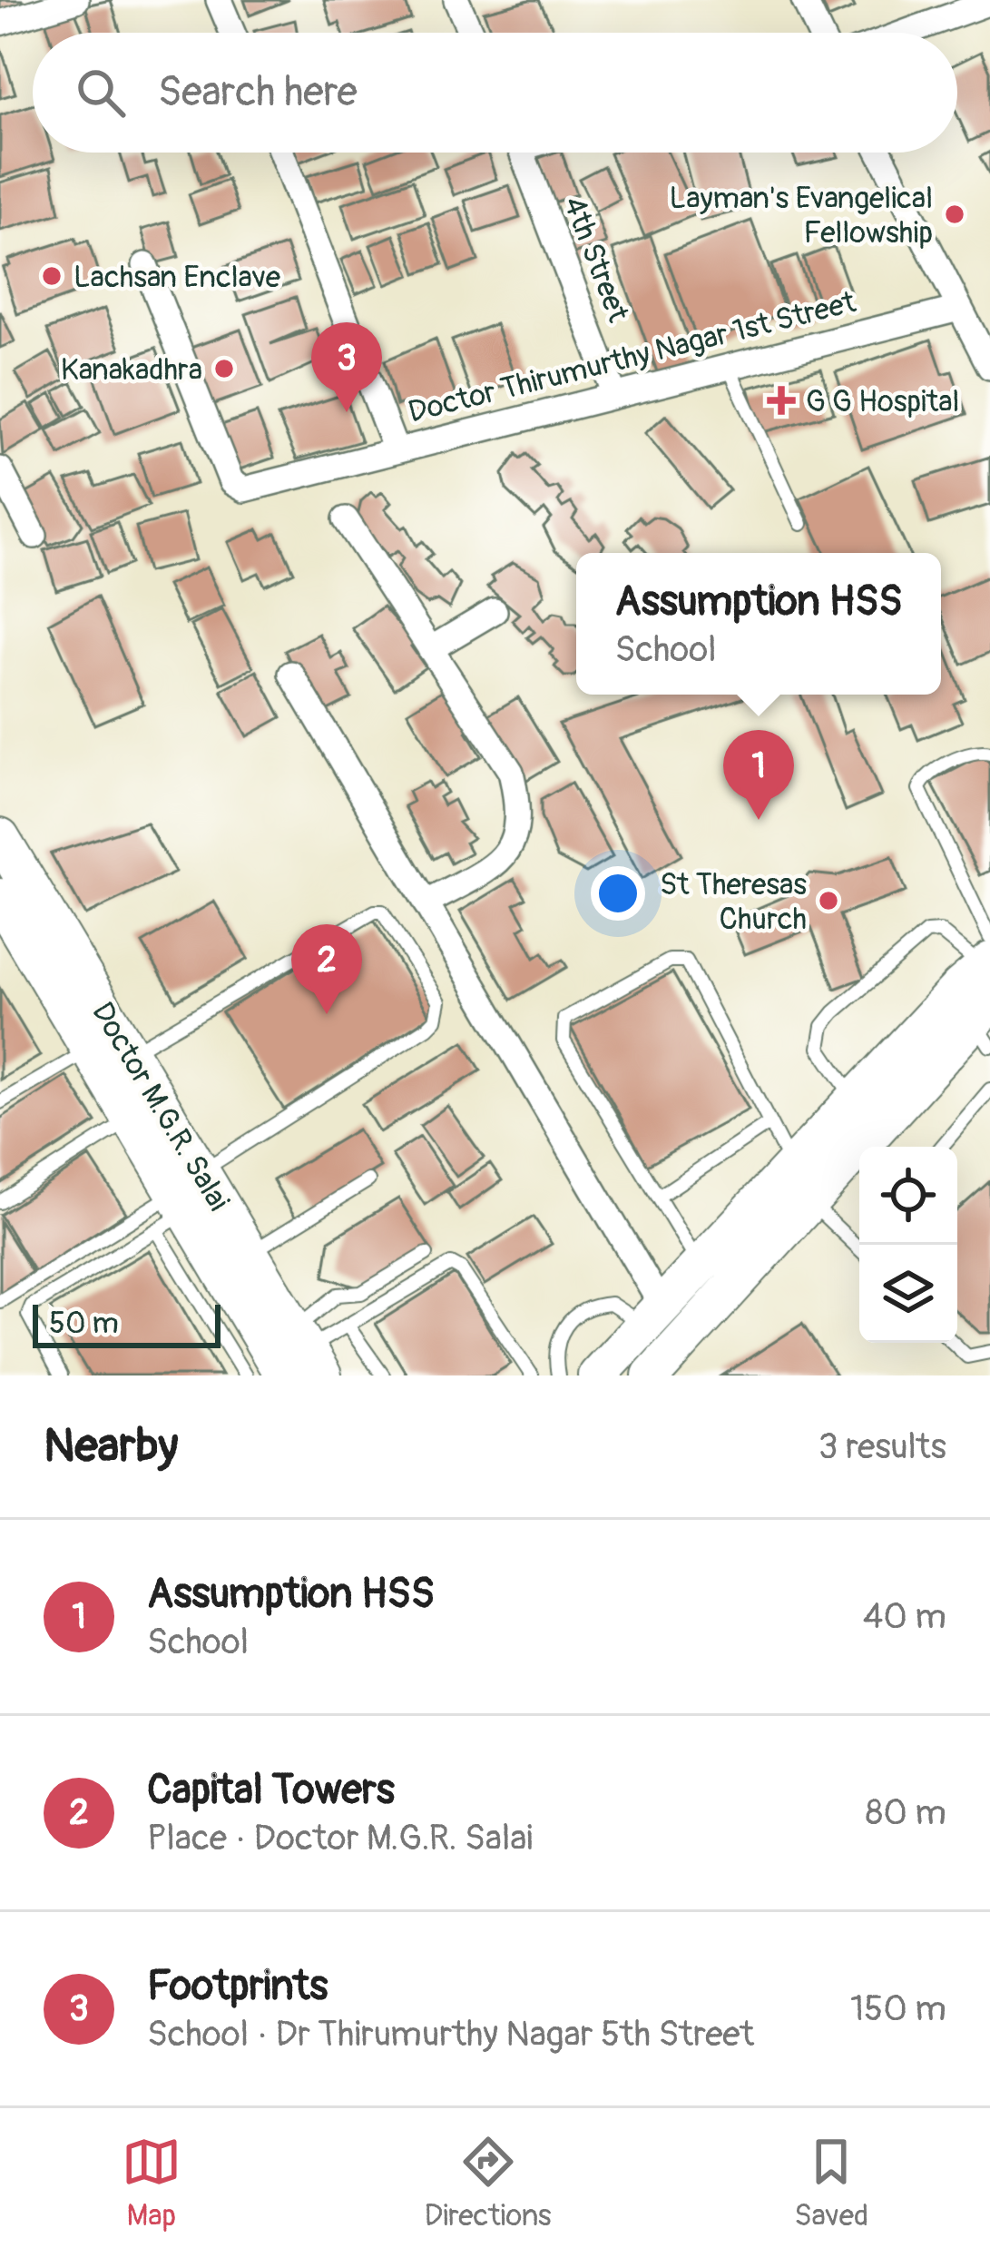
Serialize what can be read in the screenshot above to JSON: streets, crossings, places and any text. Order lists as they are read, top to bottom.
{
  "streets": {
    "main road": ["Doctor M.G.R. Salai"],
    "street": ["4th Street", "Doctor Thirumurthy Nagar 1st Street"]
  },
  "crossings": [
    ["4th Street", "Doctor Thirumurthy Nagar 1st Street"]
  ],
  "places": {
    "other": [
      "Layman's Evangelical Fellowship",
      "Lachsan Enclave",
      "Kanakadhra",
      "St Theresas Church"
    ],
    "health": ["G G Hospital"]
  },
  "scale_bar": "50 m",
  "page": {
    "search": "Search here",
    "pins": ["3", "1", "2"],
    "popup": ["Assumption HSS", "School"],
    "scale": "50 m",
    "heading": ["Nearby", "3 results"],
    "list": [
      {
        "mark": "1",
        "name": "Assumption HSS",
        "note": "School",
        "value": "40 m"
      },
      {
        "mark": "2",
        "name": "Capital Towers",
        "note": "Place · Doctor M.G.R. Salai",
        "value": "80 m"
      },
      {
        "mark": "3",
        "name": "Footprints",
        "note": "School · Dr Thirumurthy Nagar 5th Street",
        "value": "150 m"
      }
    ],
    "nav": ["Map", "Directions", "Saved"]
  }
}
